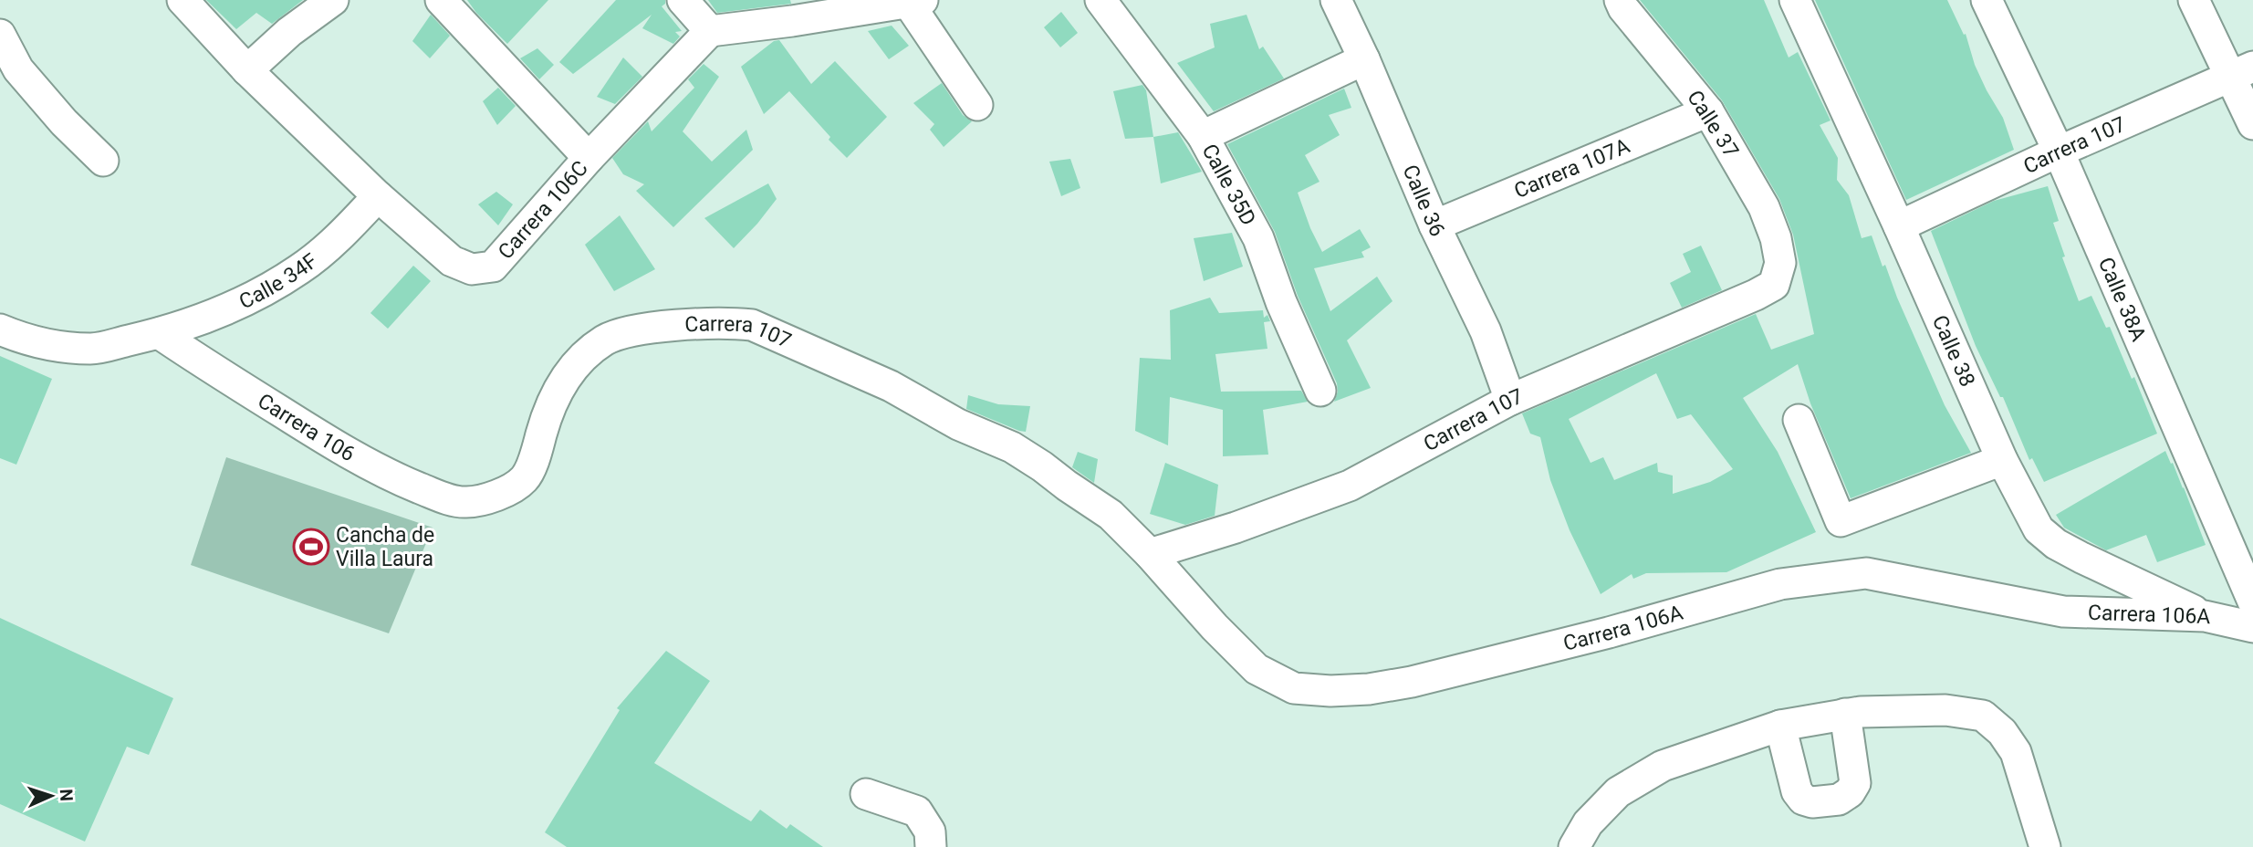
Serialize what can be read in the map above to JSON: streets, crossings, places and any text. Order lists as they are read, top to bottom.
{
  "streets": {
    "street": [
      "Calle 37",
      "Carrera 107",
      "Carrera 107A",
      "Calle 35D",
      "Calle 36",
      "Carrera 106C",
      "Calle 34F",
      "Calle 38A",
      "Calle 38",
      "Carrera 106",
      "Carrera 106A"
    ]
  },
  "crossings": [
    ["Calle 37", "Carrera 107"],
    ["Calle 37", "Carrera 107A"],
    ["Carrera 107", "Calle 36"],
    ["Carrera 107", "Calle 38A"],
    ["Carrera 107", "Calle 38"],
    ["Carrera 107", "Carrera 106"],
    ["Carrera 107", "Carrera 106A"],
    ["Carrera 107A", "Calle 36"],
    ["Carrera 106C", "Calle 34F"],
    ["Calle 34F", "Carrera 106"],
    ["Calle 38", "Carrera 106A"]
  ],
  "places": {
    "sports": ["Cancha de Villa Laura"]
  },
  "north": "right"
}
